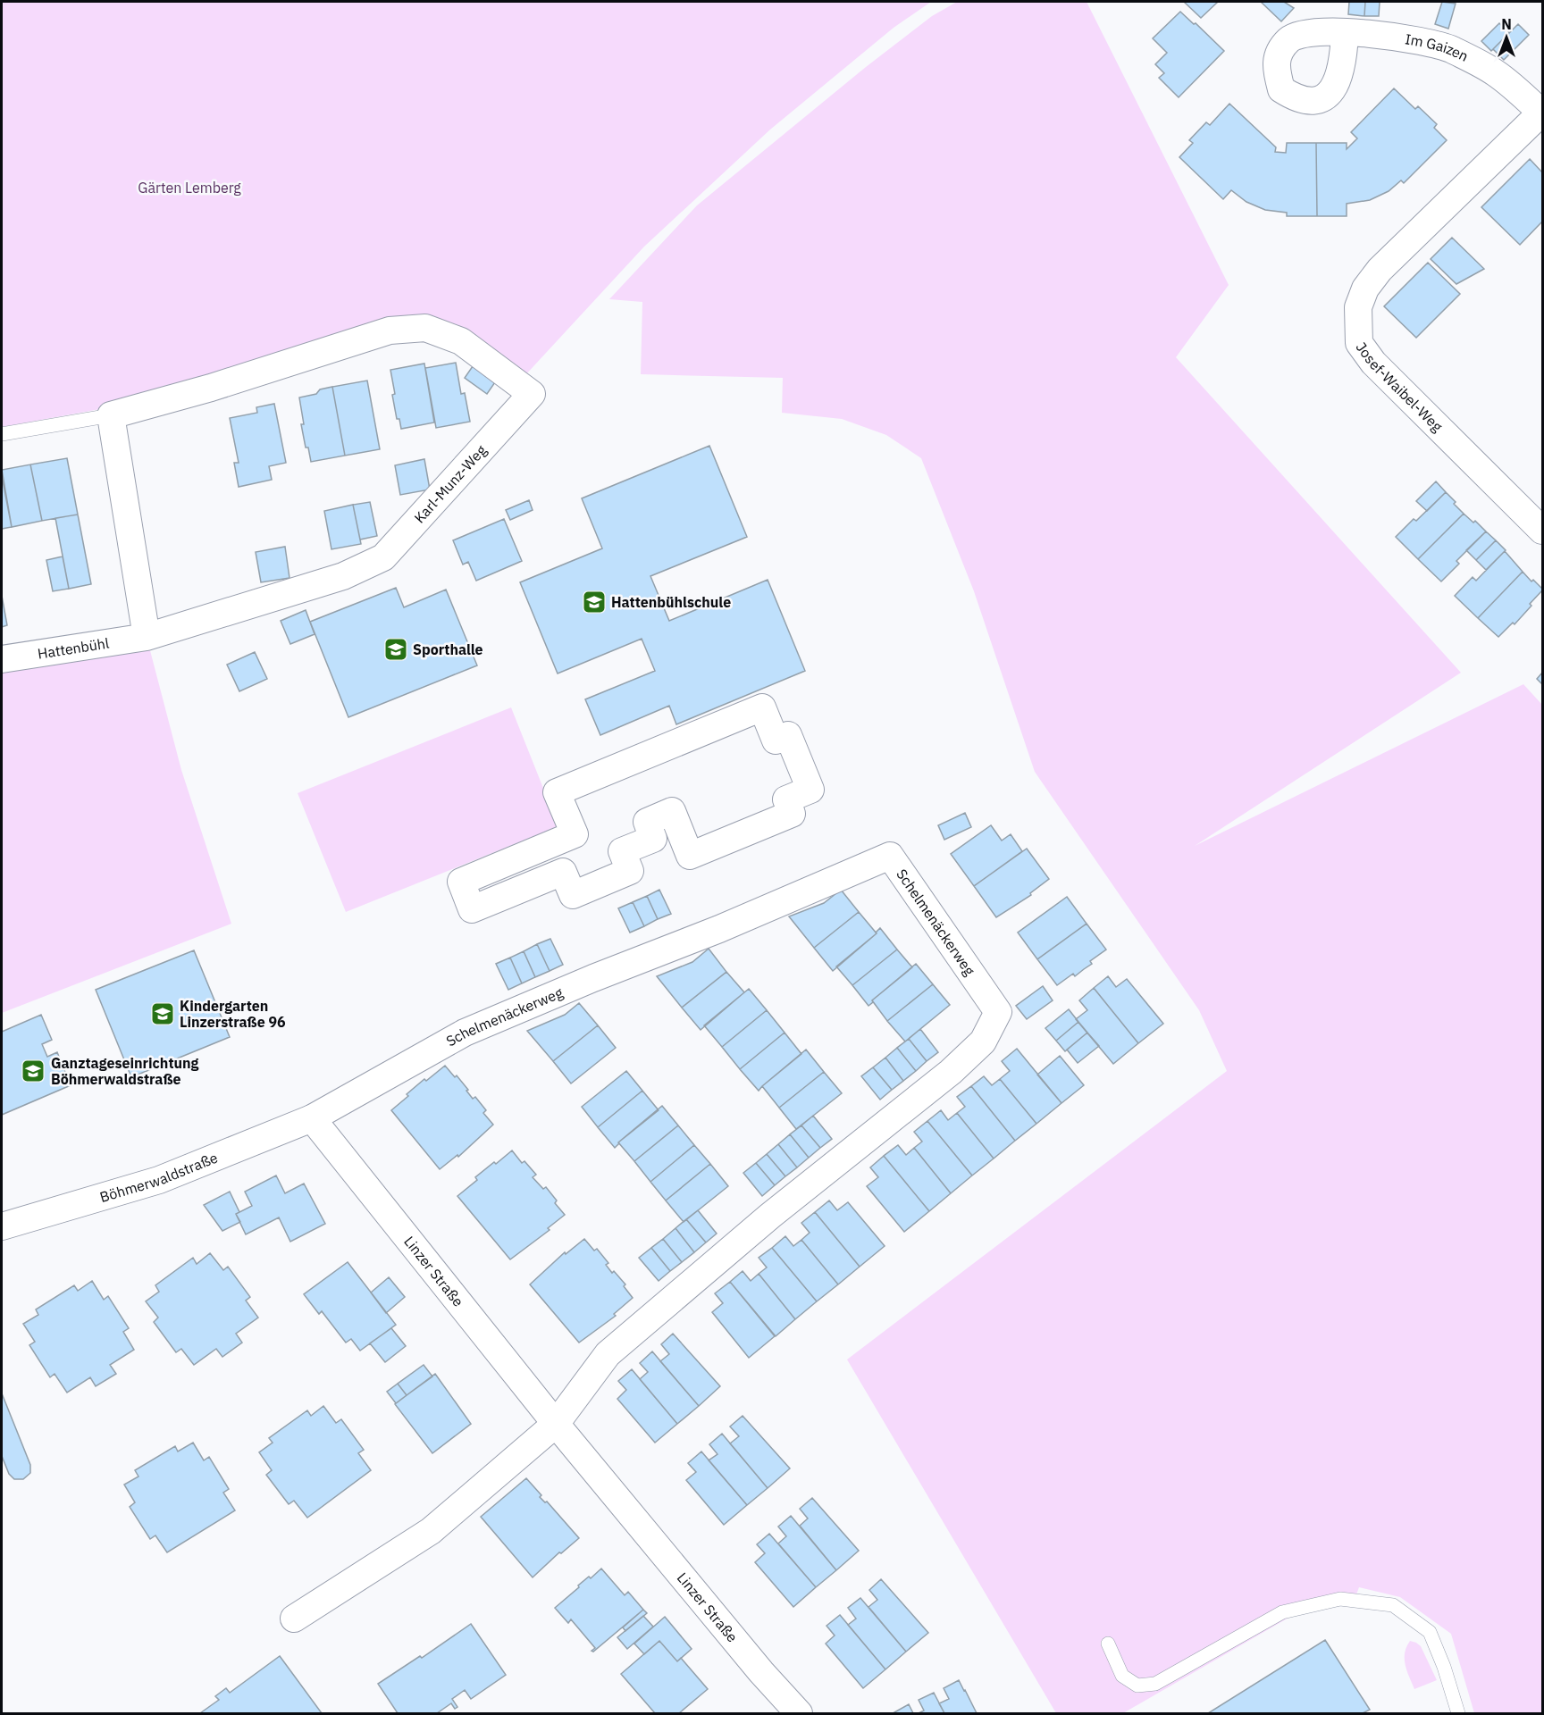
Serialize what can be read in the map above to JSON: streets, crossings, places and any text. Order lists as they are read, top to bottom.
{
  "streets": {
    "street": [
      "Im Gaizen",
      "Josef-Waibel-Weg",
      "Karl-Munz-Weg",
      "Hattenbühl",
      "Schelmenäckerweg",
      "Böhmerwaldstraße",
      "Linzer Straße"
    ]
  },
  "crossings": [
    ["Im Gaizen", "Josef-Waibel-Weg"],
    ["Karl-Munz-Weg", "Hattenbühl"],
    ["Schelmenäckerweg", "Böhmerwaldstraße"],
    ["Schelmenäckerweg", "Linzer Straße"],
    ["Böhmerwaldstraße", "Linzer Straße"]
  ],
  "parks": ["Gärten Lemberg"],
  "places": {
    "school or university": [
      "Hattenbühlschule",
      "Sporthalle",
      "Kindergarten Linzerstraße 96",
      "Ganztageseinrichtung Böhmerwaldstraße"
    ]
  },
  "north": "top"
}
